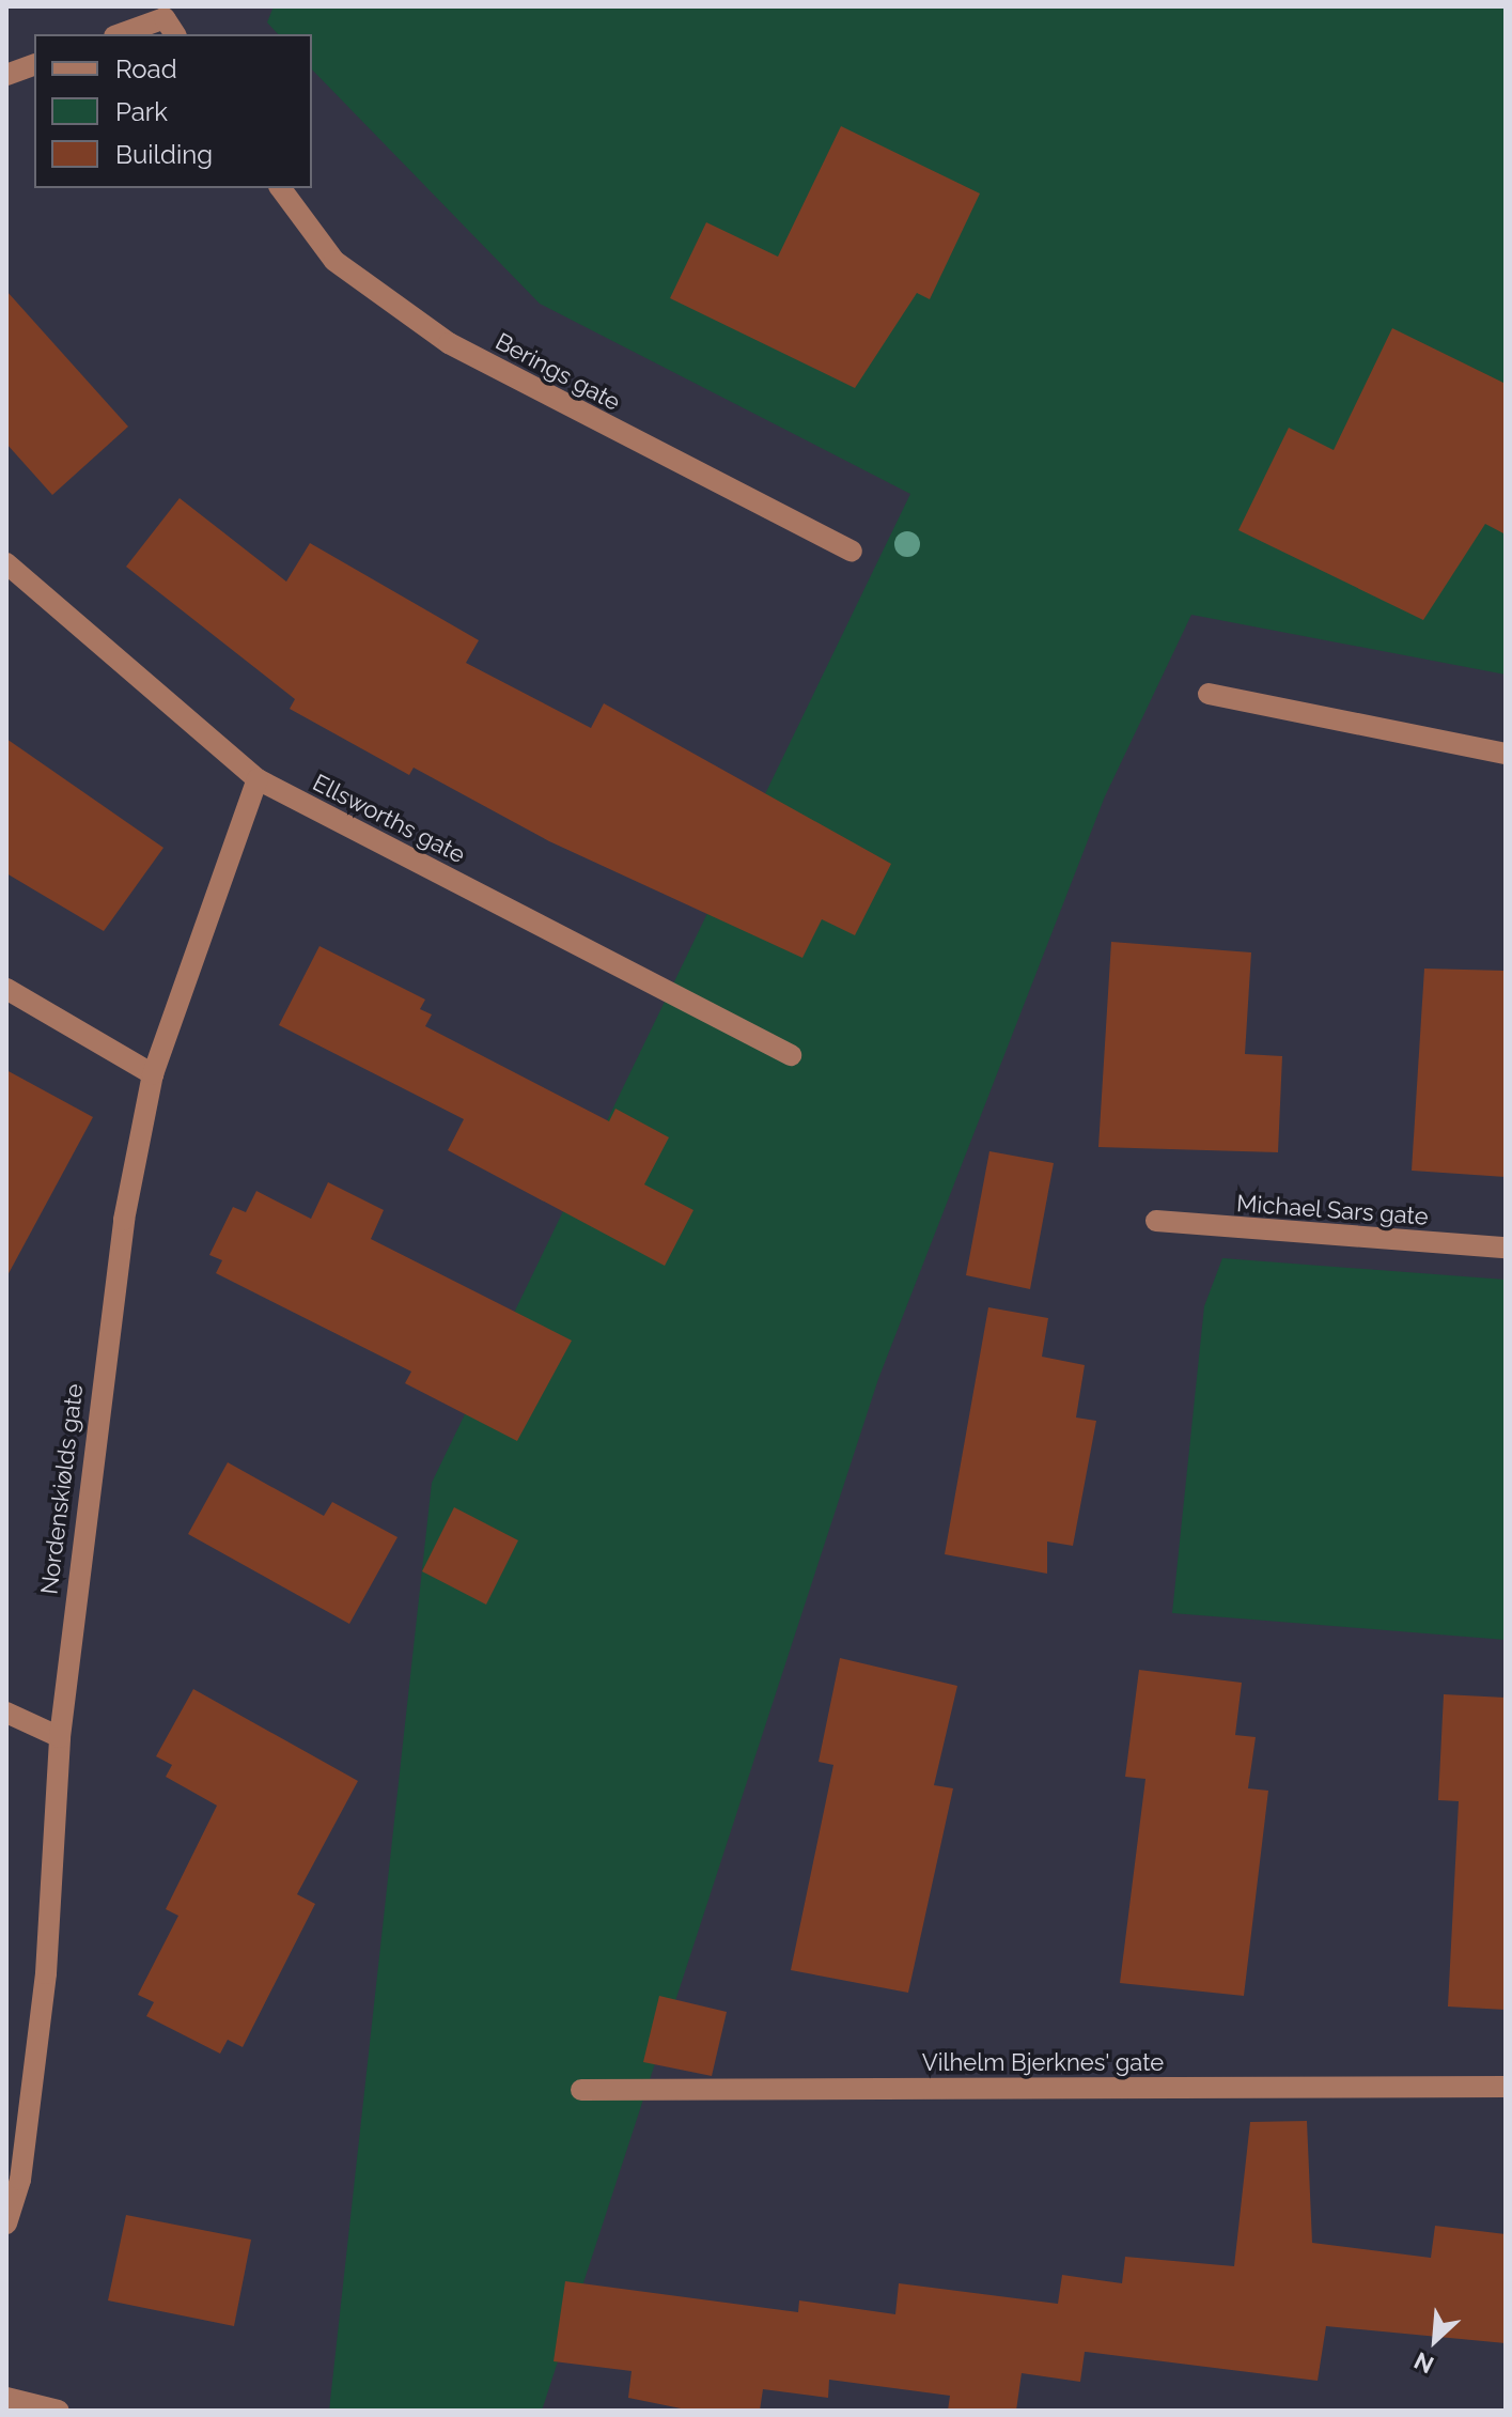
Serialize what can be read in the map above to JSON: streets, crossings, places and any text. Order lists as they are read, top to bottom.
{
  "streets": {
    "street": [
      "Berings gate",
      "Ellsworths gate",
      "Michael Sars gate",
      "Nordenskiølds gate",
      "Vilhelm Bjerknes' gate"
    ]
  },
  "crossings": [
    ["Ellsworths gate", "Nordenskiølds gate"]
  ],
  "legend": ["Road", "Park", "Building"],
  "north": "bottom left"
}
